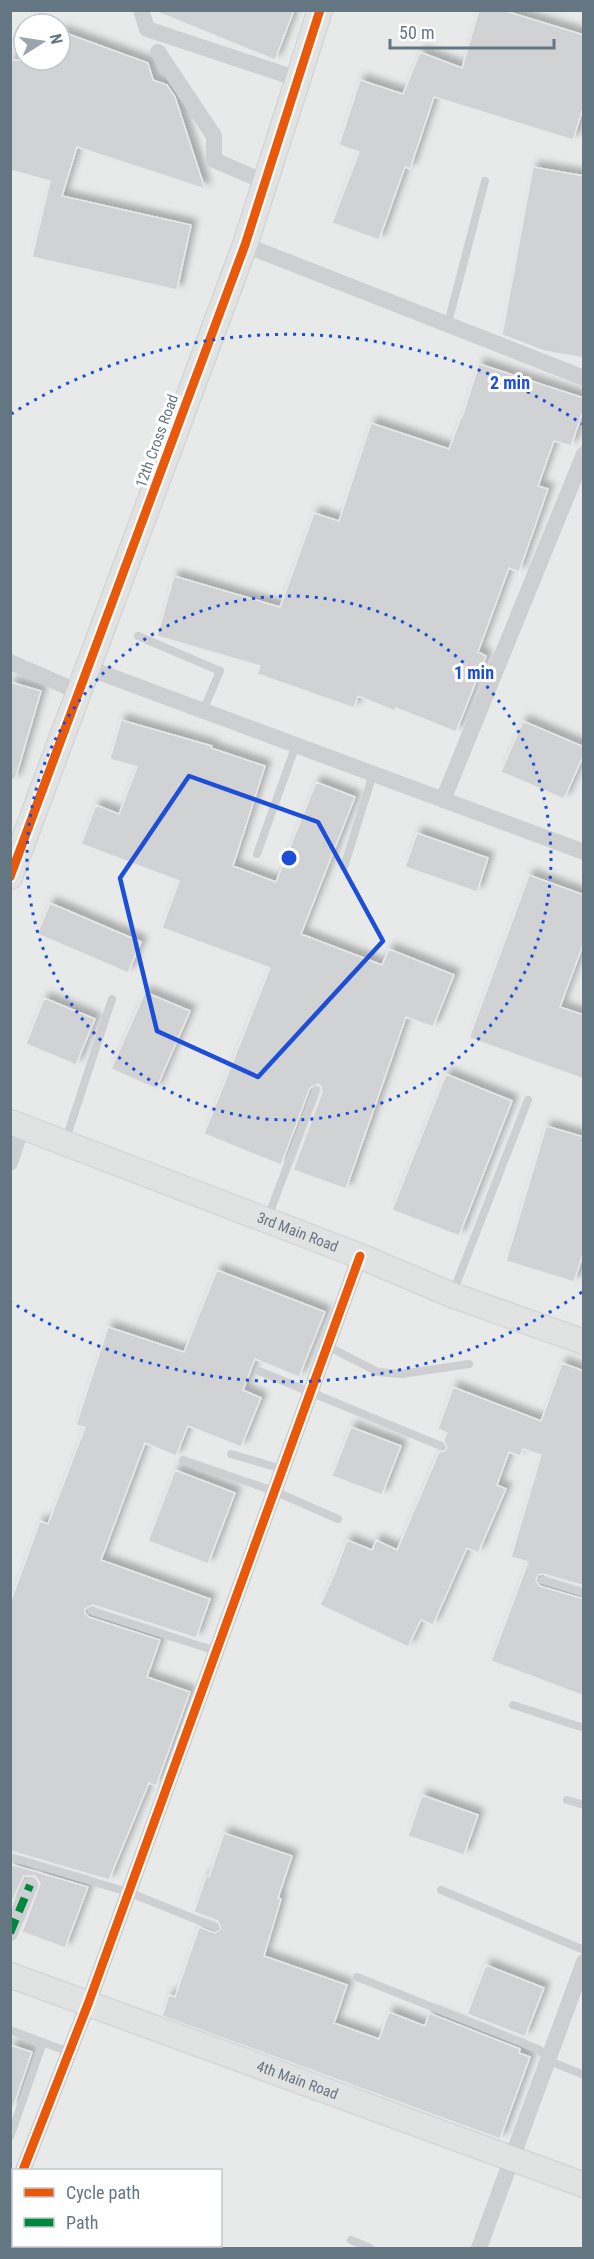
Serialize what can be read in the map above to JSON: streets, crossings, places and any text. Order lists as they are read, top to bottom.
{
  "streets": {
    "street": ["12th Cross Road", "3rd Main Road", "4th Main Road"]
  },
  "legend": ["Cycle path", "Path"],
  "scale_bar": "50 m",
  "north": "right",
  "rings": ["2 min", "1 min"]
}
